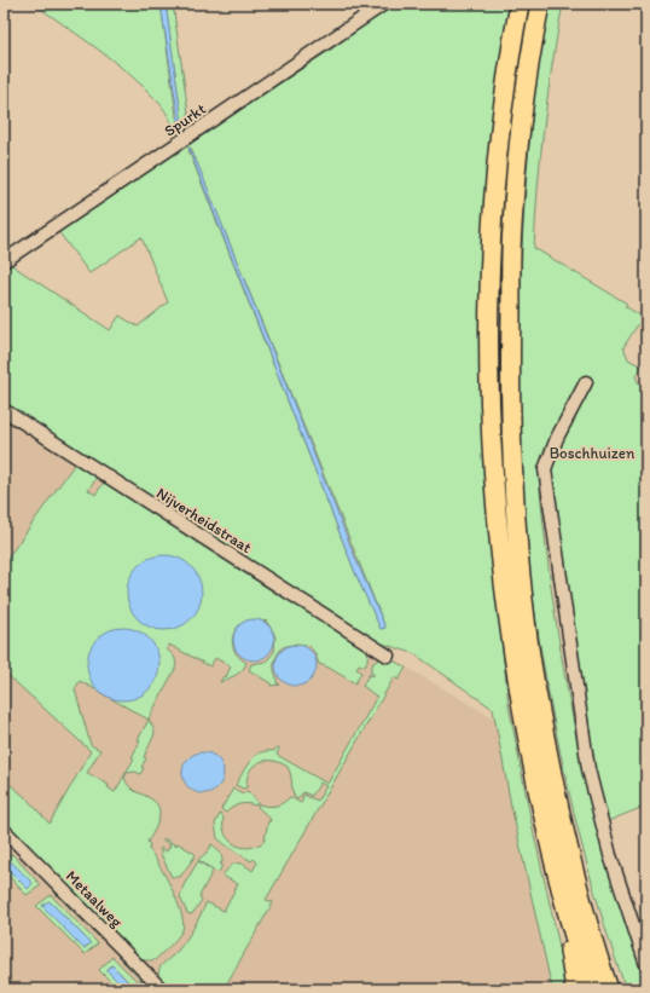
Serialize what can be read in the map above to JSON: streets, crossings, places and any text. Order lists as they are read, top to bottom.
{
  "streets": {
    "street": ["Spurkt", "Nijverheidstraat", "Metaalweg"]
  },
  "parks": ["Boschhuizen"]
}
